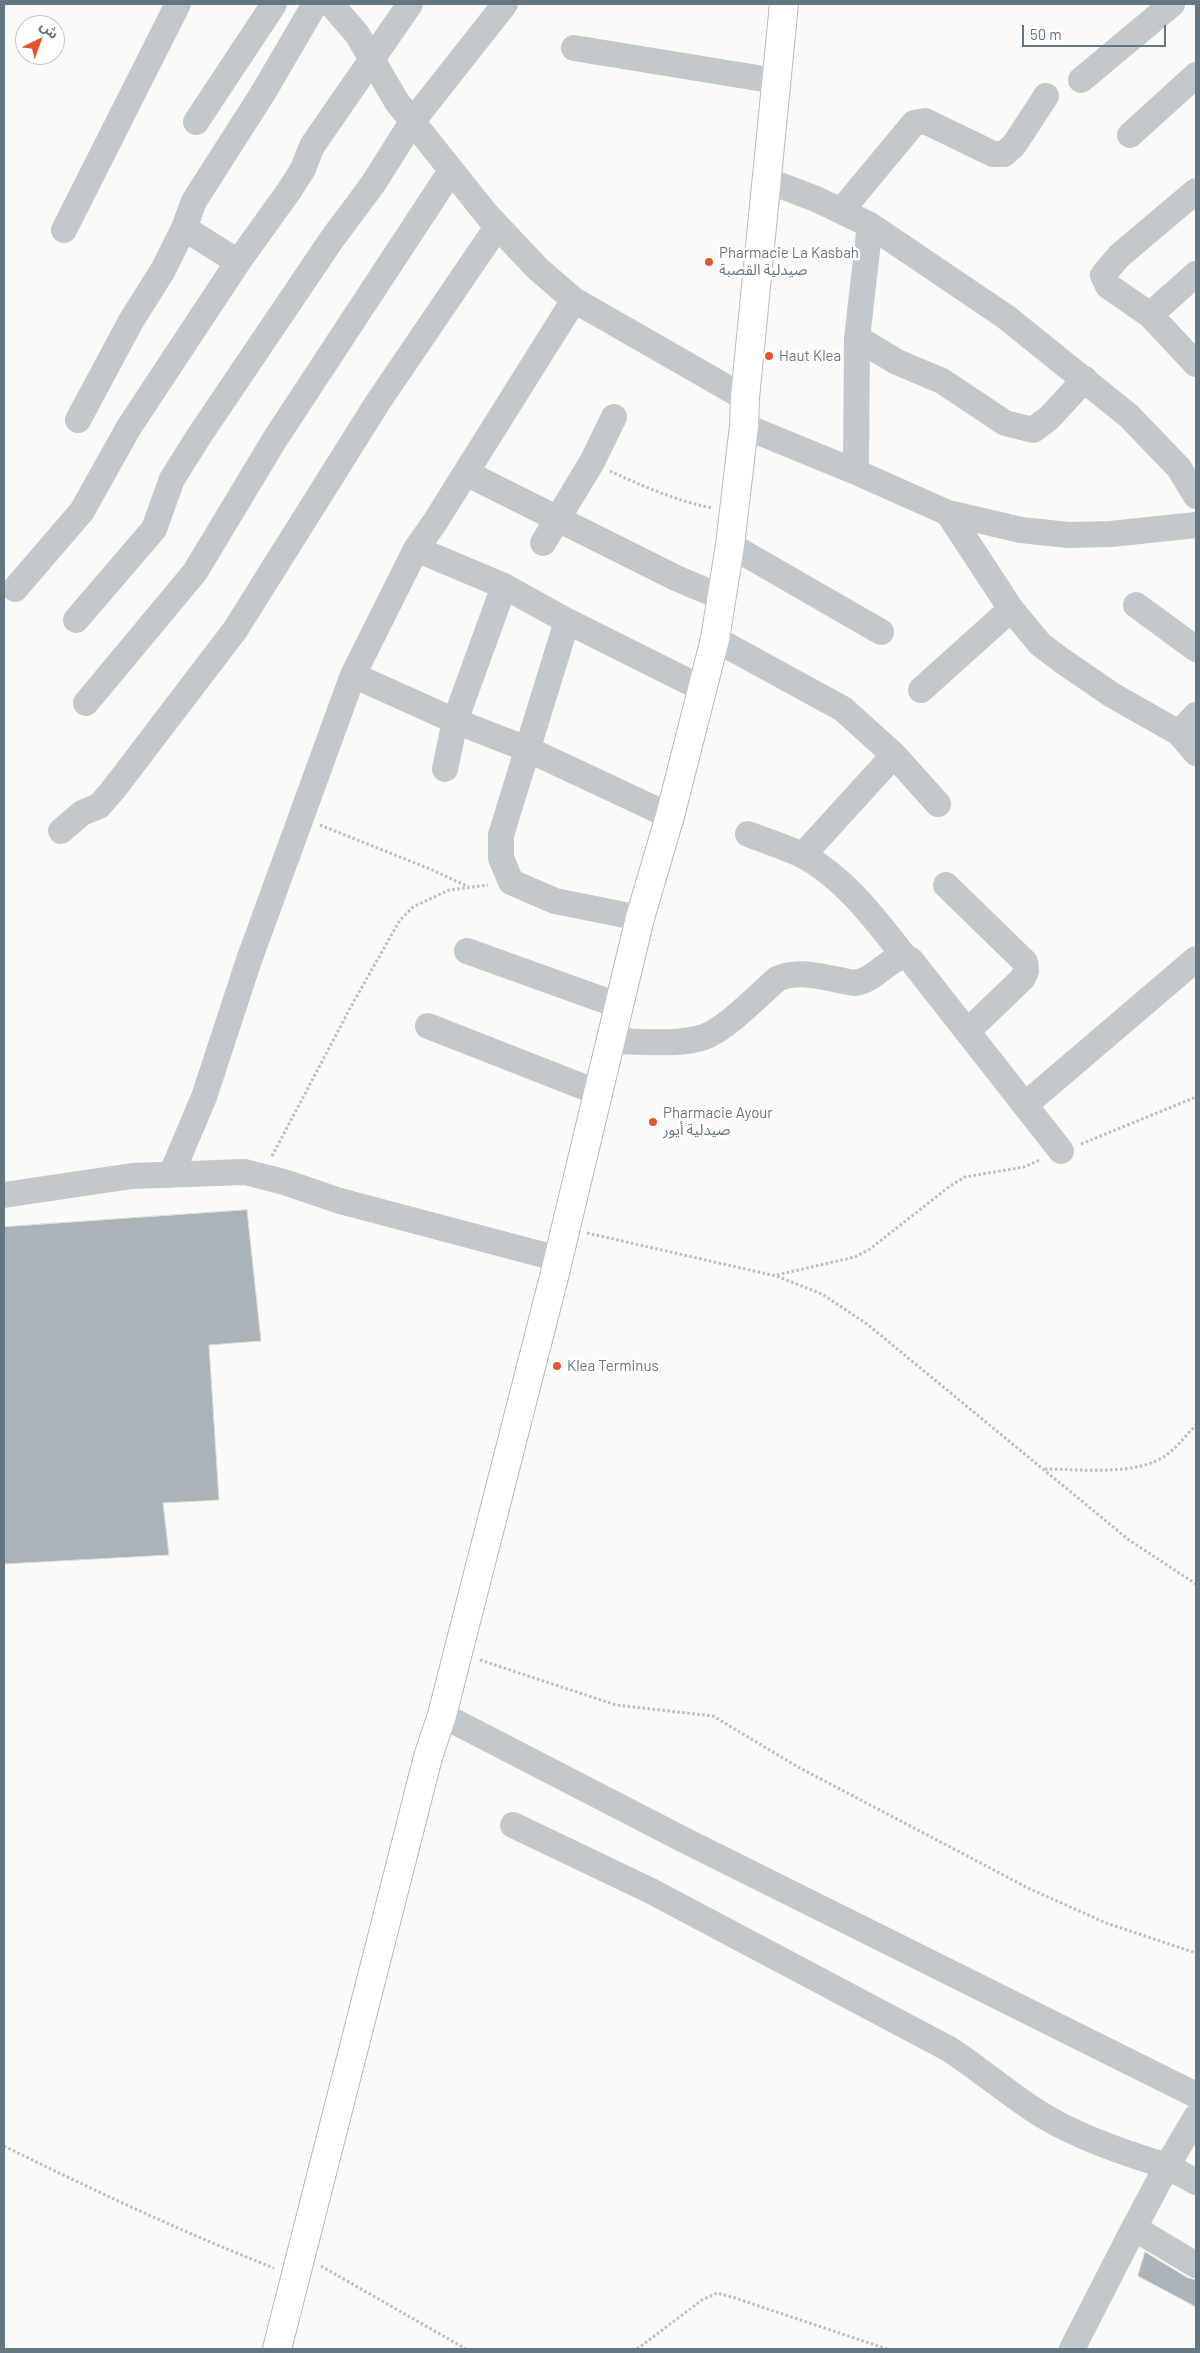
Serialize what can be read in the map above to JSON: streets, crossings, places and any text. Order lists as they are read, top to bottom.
{
  "places": [
    "Pharmacie La Kasbah صيدلية القصبة",
    "Haut Klea",
    "Pharmacie Ayour صيدلية أيور",
    "Klea Terminus"
  ],
  "scale_bar": "50 m",
  "north": "top right"
}
